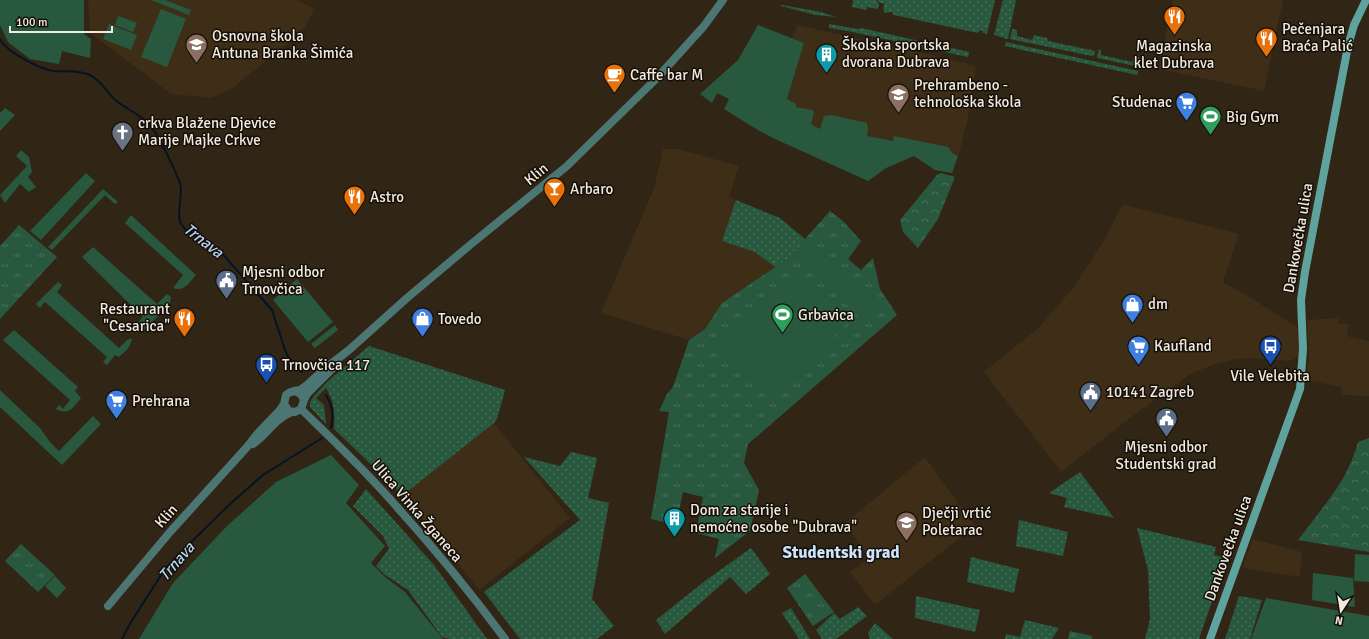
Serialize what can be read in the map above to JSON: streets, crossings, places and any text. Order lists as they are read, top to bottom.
{
  "streets": {
    "main road": ["Dankovečka ulica"],
    "street": ["Klin", "Ulica Vinka Žganeca"]
  },
  "crossings": [
    ["Klin", "Ulica Vinka Žganeca"]
  ],
  "districts": ["Studentski grad"],
  "water": ["Trnava"],
  "places": {
    "restaurant": [
      "Magazinska klet Dubrava",
      "Pečenjara Braća Palić",
      "Astro",
      "Restaurant \"Cesarica\""
    ],
    "school or university": ["Osnovna škola Antuna Branka Šimića", "Prehrambeno - tehnološka škola", "Dječji vrtić Poletarac"],
    "building": ["Školska sportska dvorana Dubrava", "Dom za starije i nemoćne osobe \"Dubrava\""],
    "cafe": ["Caffe bar M"],
    "supermarket": ["Studenac", "Kaufland", "Prehrana"],
    "sports": ["Big Gym", "Grbavica"],
    "church": ["crkva Blažene Djevice Marije Majke Crkve"],
    "bar": ["Arbaro"],
    "public building": ["Mjesni odbor Trnovčica", "10141 Zagreb", "Mjesni odbor Studentski grad"],
    "shop": ["dm", "Tovedo"],
    "bus stop": ["Vile Velebita", "Trnovčica 117"]
  },
  "scale_bar": "100 m",
  "north": "bottom"
}
